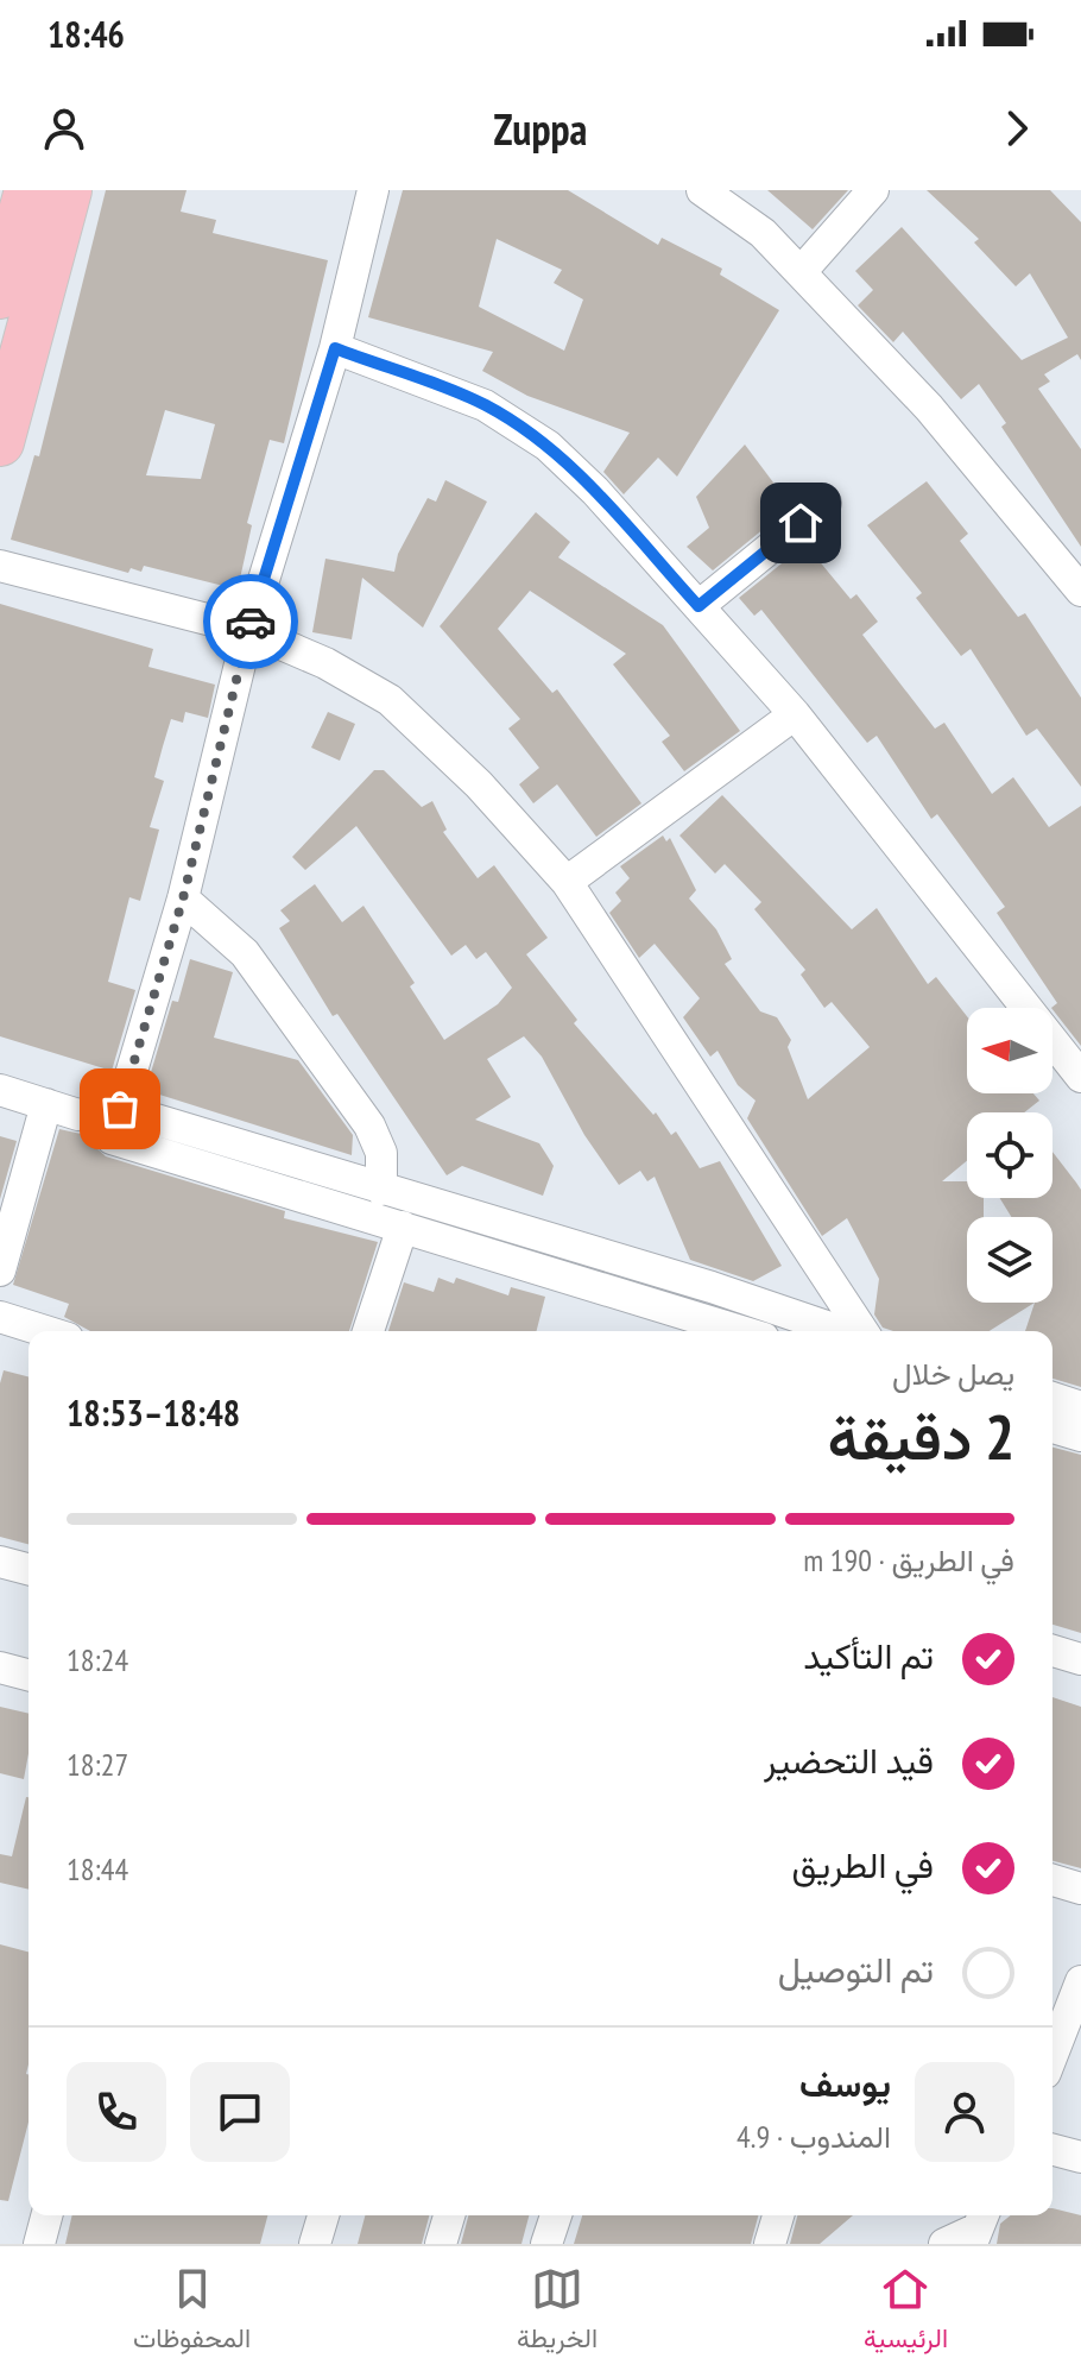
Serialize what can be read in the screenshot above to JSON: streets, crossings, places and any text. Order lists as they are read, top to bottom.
{
  "north": "left",
  "page": {
    "status": "18:46",
    "header": "Zuppa",
    "heading": ["2 دقيقة", "يصل خلال", "18:48–18:53"],
    "panel": ["يوسف", "المندوب · 4.9"],
    "bar": "في الطريق · 190 m",
    "list": [
      ["تم التأكيد", "18:24"],
      ["قيد التحضير", "18:27"],
      ["في الطريق", "18:44"],
      "تم التوصيل"
    ],
    "tabs": ["الرئيسية", "الخريطة", "المحفوظات"]
  }
}
